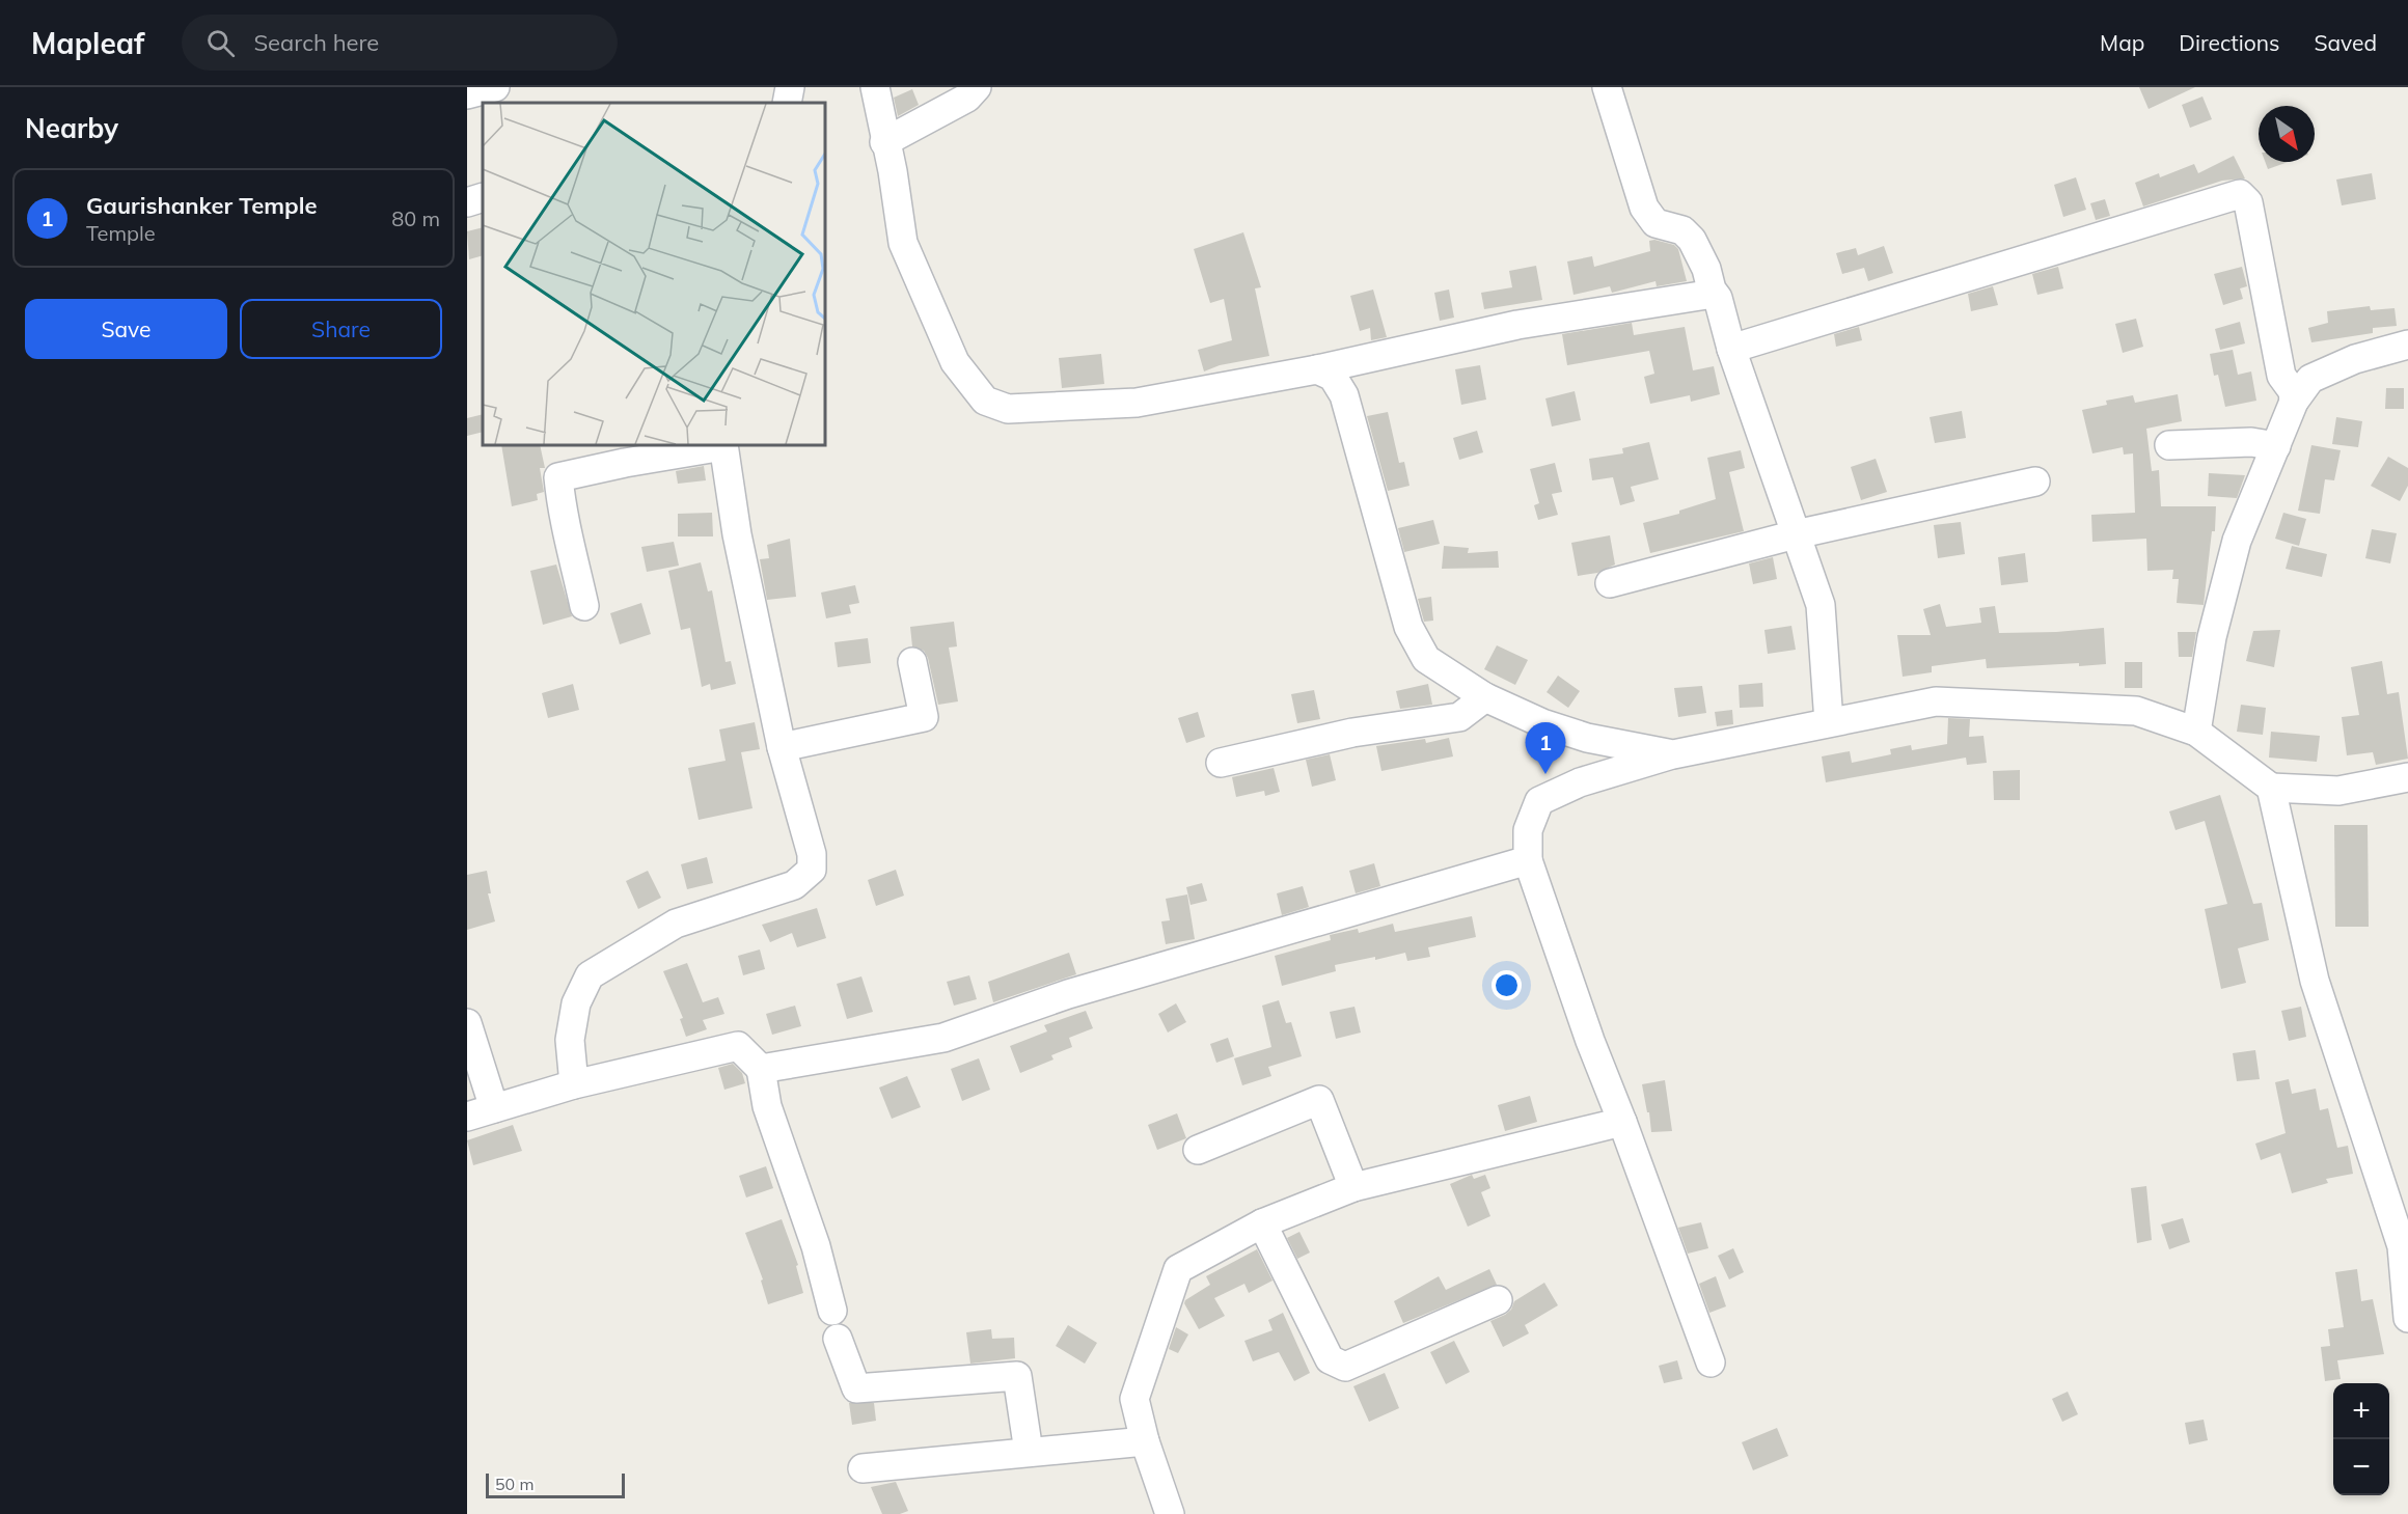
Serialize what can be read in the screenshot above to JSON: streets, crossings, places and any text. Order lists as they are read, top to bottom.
{
  "scale_bar": "50 m",
  "north": "bottom right",
  "page": {
    "header": "Mapleaf",
    "search": "Search here",
    "nav": ["Map", "Directions", "Saved"],
    "heading": "Nearby",
    "list": [
      {
        "mark": "1",
        "name": "Gaurishanker Temple",
        "note": "Temple",
        "value": "80 m"
      }
    ],
    "buttons": ["Save", "Share"],
    "pins": "1",
    "map_buttons": ["+", "−"],
    "scale": "50 m"
  }
}
